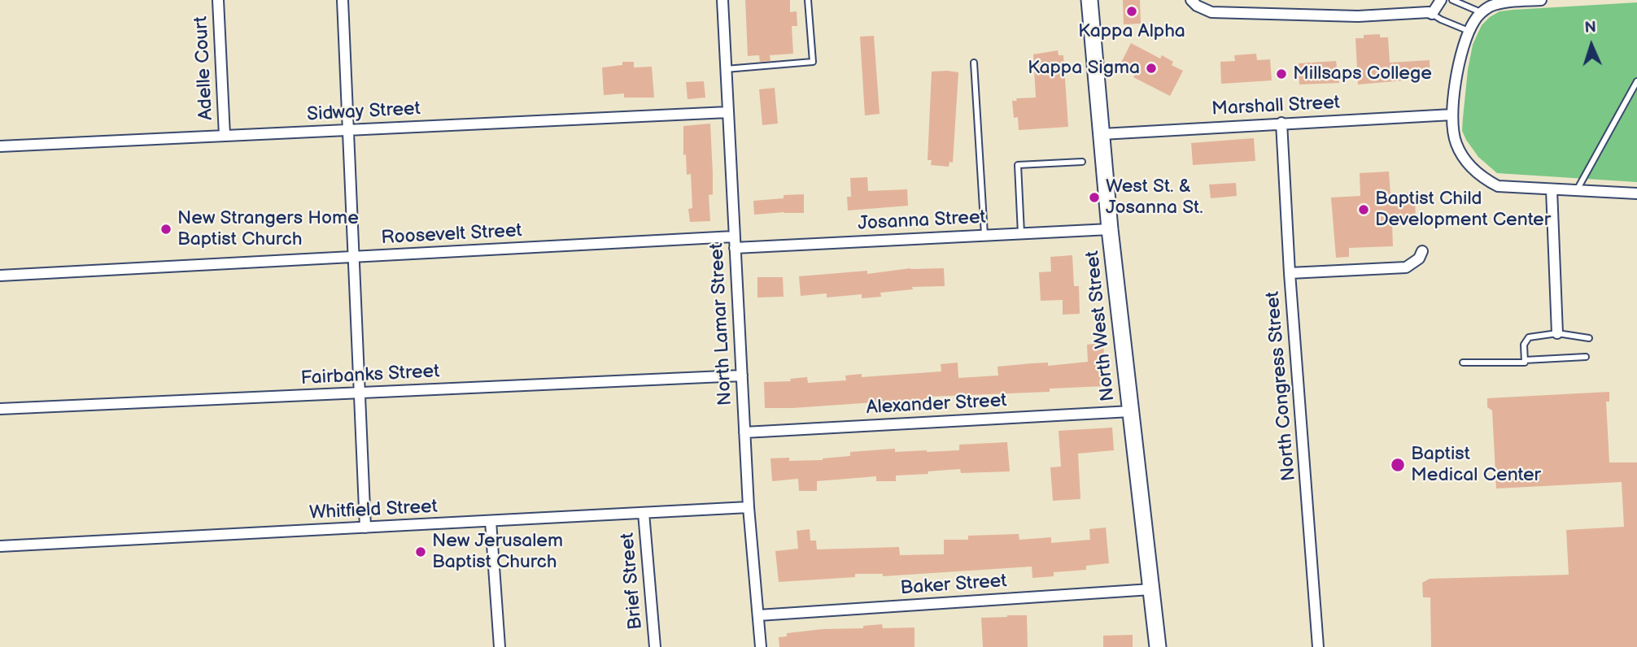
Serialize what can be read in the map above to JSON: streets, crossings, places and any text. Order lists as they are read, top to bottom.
{
  "streets": {
    "street": [
      "Adelle Court",
      "Marshall Street",
      "Sidway Street",
      "Josanna Street",
      "Roosevelt Street",
      "North Lamar Street",
      "North West Street",
      "Fairbanks Street",
      "North Congress Street",
      "Alexander Street",
      "Whitfield Street",
      "Brief Street",
      "Baker Street"
    ]
  },
  "crossings": [
    ["Adelle Court", "Sidway Street"],
    ["Marshall Street", "North West Street"],
    ["Marshall Street", "North Congress Street"],
    ["Sidway Street", "North Lamar Street"],
    ["Josanna Street", "North Lamar Street"],
    ["Josanna Street", "North West Street"],
    ["Roosevelt Street", "North Lamar Street"],
    ["North Lamar Street", "Fairbanks Street"],
    ["North Lamar Street", "Alexander Street"],
    ["North Lamar Street", "Whitfield Street"],
    ["North Lamar Street", "Baker Street"],
    ["North West Street", "Alexander Street"],
    ["North West Street", "Baker Street"],
    ["Whitfield Street", "Brief Street"]
  ],
  "places": [
    "Kappa Alpha",
    "Kappa Sigma",
    "Millsaps College",
    "West St. & Josanna St.",
    "Baptist Child Development Center",
    "New Strangers Home Baptist Church",
    "Baptist Medical Center",
    "New Jerusalem Baptist Church"
  ],
  "north": "top"
}
